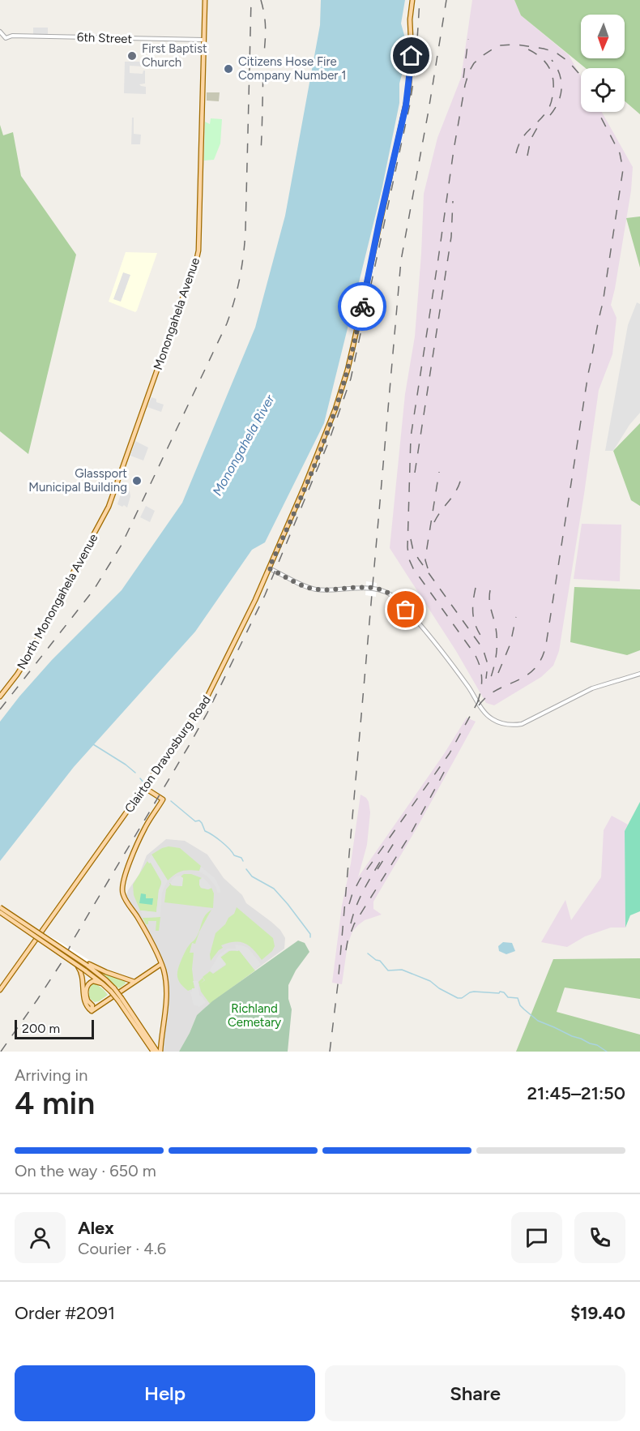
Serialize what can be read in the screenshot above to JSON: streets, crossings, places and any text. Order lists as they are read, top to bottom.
{
  "streets": {
    "main road": ["Monongahela Avenue", "North Monongahela Avenue", "Clairton Dravosburg Road"],
    "street": ["6th Street"]
  },
  "crossings": [
    ["6th Street", "Monongahela Avenue"],
    ["Monongahela Avenue", "North Monongahela Avenue"]
  ],
  "water": ["Monongahela River"],
  "parks": ["Richland Cemetary"],
  "places": ["First Baptist Church", "Citizens Hose Fire Company Number 1", "Glassport Municipal Building"],
  "scale_bar": "200 m",
  "north": "bottom",
  "page": {
    "scale": "200 m",
    "heading": ["4 min", "Arriving in", "21:45–21:50"],
    "panel": [
      "Alex",
      "Courier · 4.6",
      "Order #2091",
      "$19.40"
    ],
    "bar": "On the way · 650 m",
    "buttons": ["Help", "Share"]
  }
}
